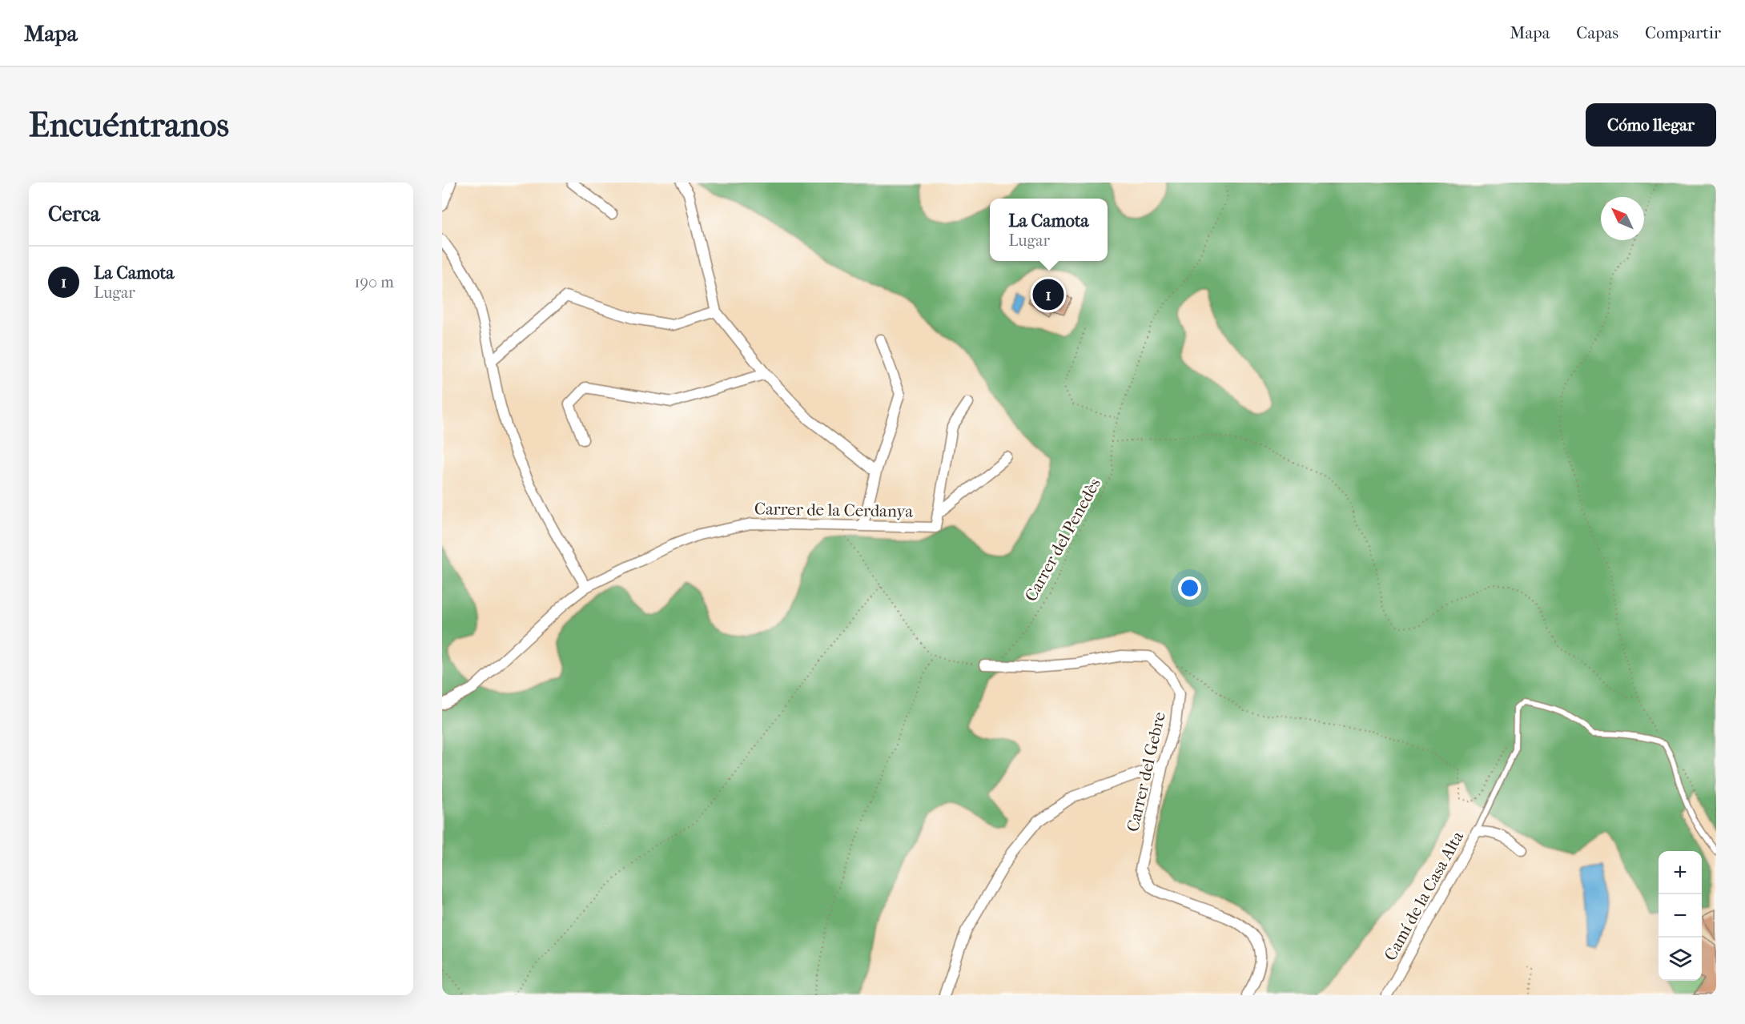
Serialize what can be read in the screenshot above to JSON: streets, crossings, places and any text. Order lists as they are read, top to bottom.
{
  "streets": {
    "street": ["Carrer de la Cerdanya", "Carrer del Gebre", "Camí de la Casa Alta"],
    "path": ["Carrer del Penedès"]
  },
  "north": "top left",
  "page": {
    "header": "Mapa",
    "nav": ["Mapa", "Capas", "Compartir"],
    "buttons": "Cómo llegar",
    "title": "Encuéntranos",
    "heading": "Cerca",
    "popup": ["La Camota", "Lugar"],
    "list": [
      {
        "mark": "1",
        "name": "La Camota",
        "note": "Lugar",
        "value": "190 m"
      }
    ],
    "pins": "1",
    "map_buttons": ["+", "−"]
  }
}
